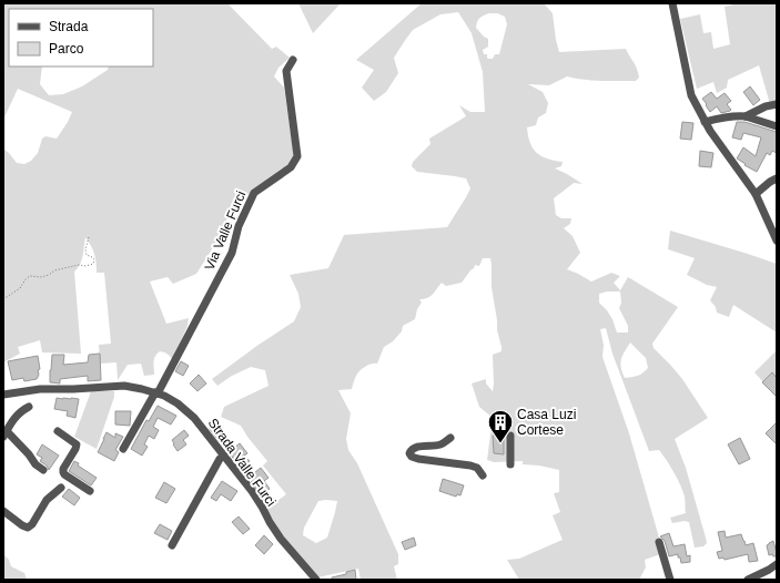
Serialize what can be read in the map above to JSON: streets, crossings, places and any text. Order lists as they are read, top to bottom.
{
  "streets": {
    "street": ["Via Valle Furci", "Strada Valle Furci"]
  },
  "crossings": [
    ["Via Valle Furci", "Strada Valle Furci"]
  ],
  "places": {
    "building": ["Casa Luzi Cortese"]
  },
  "legend": ["Strada", "Parco"]
}
